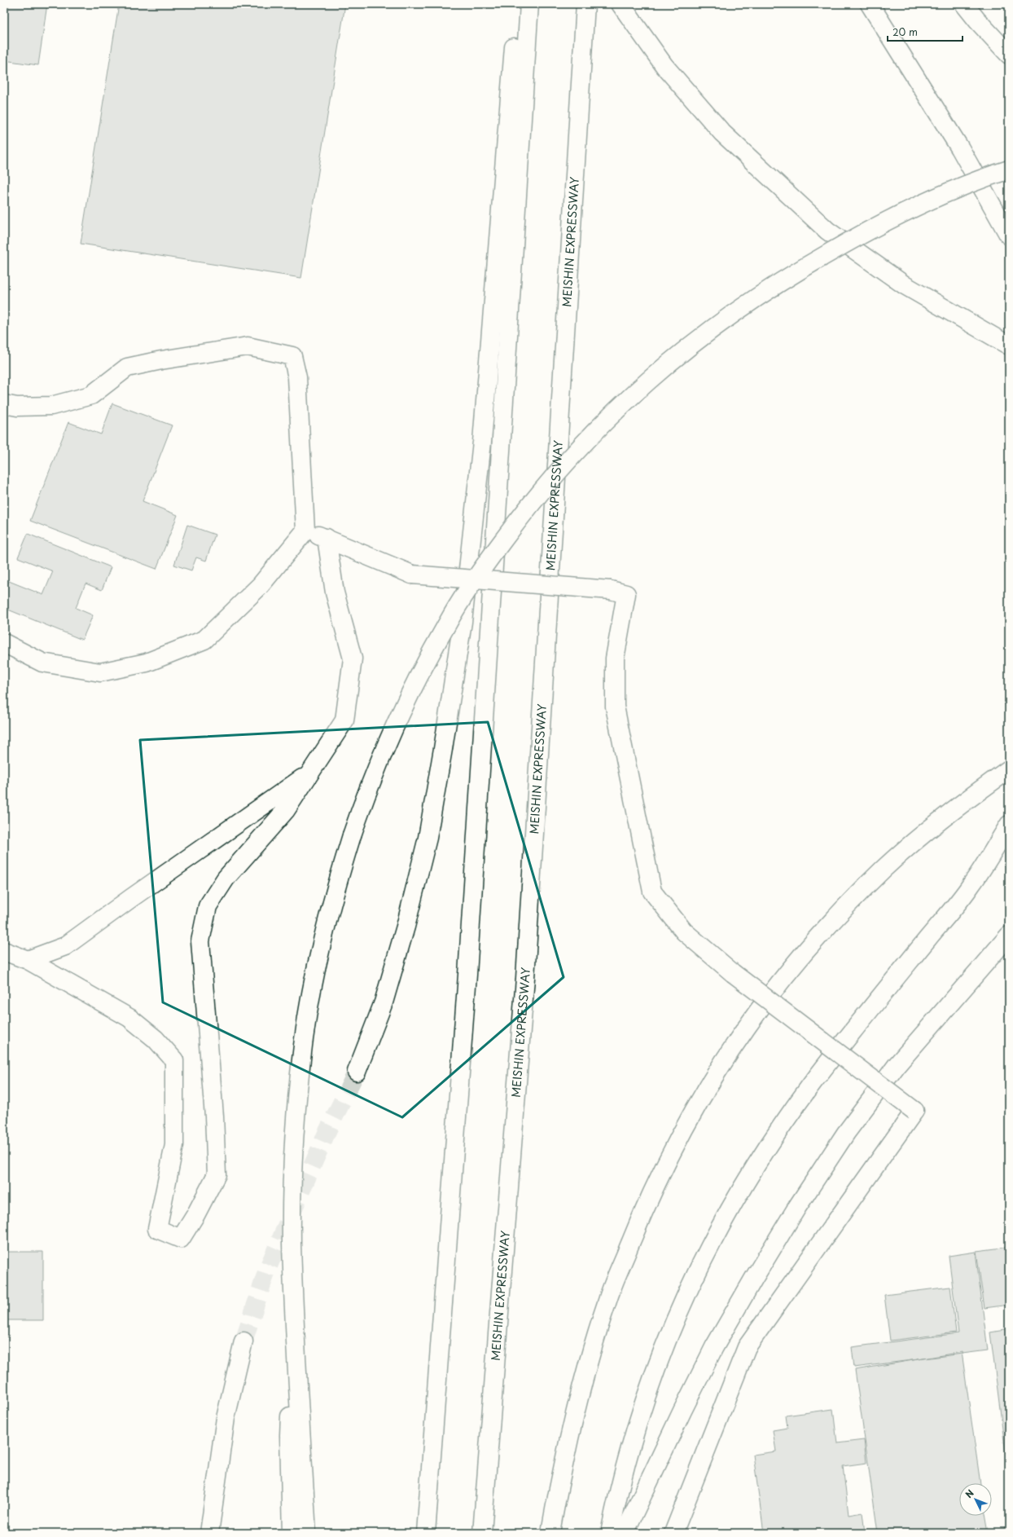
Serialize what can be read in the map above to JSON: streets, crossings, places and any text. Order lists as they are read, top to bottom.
{
  "streets": {
    "main road": ["MEISHIN EXPRESSWAY"]
  },
  "scale_bar": "20 m",
  "north": "top left"
}
